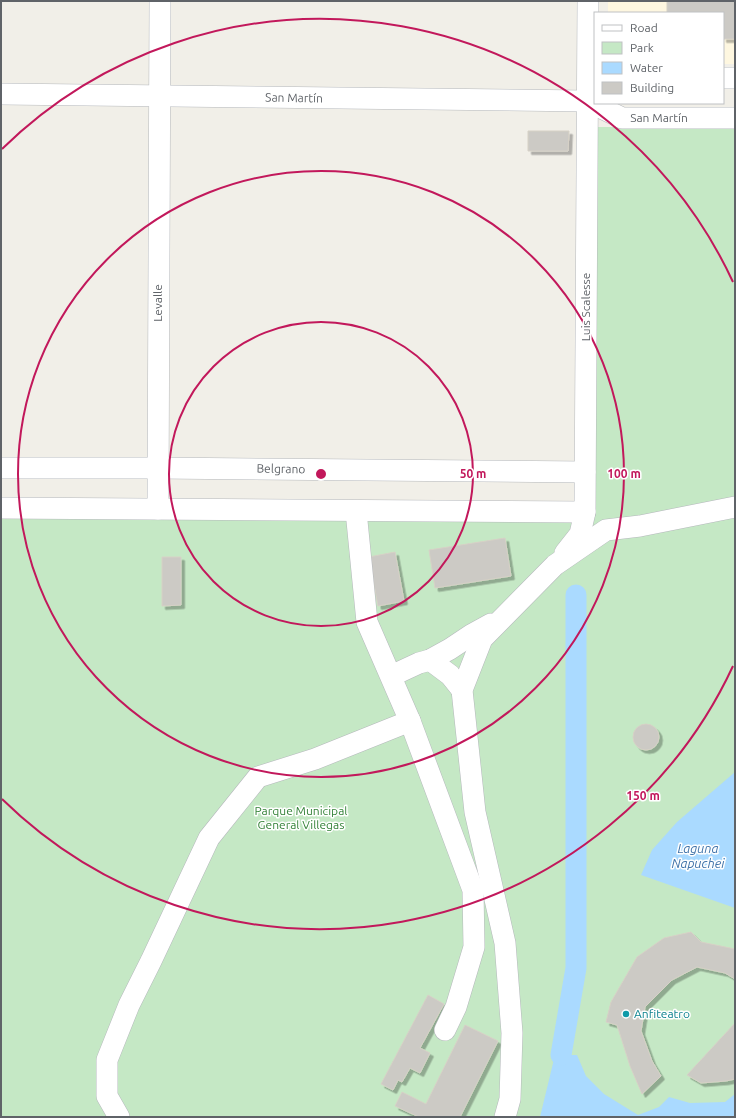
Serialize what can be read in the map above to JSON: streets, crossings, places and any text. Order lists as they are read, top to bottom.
{
  "streets": {
    "street": [
      "San Martín",
      "Levalle",
      "Luis Scalesse",
      "Belgrano"
    ]
  },
  "crossings": [
    ["San Martín", "Levalle"],
    ["San Martín", "Luis Scalesse"],
    ["Levalle", "Belgrano"],
    ["Luis Scalesse", "Belgrano"]
  ],
  "water": ["Laguna Napuchei"],
  "parks": ["Parque Municipal General Villegas"],
  "places": ["Anfiteatro"],
  "legend": [
    "Road",
    "Park",
    "Water",
    "Building"
  ],
  "rings": ["50 m", "100 m", "150 m"]
}
